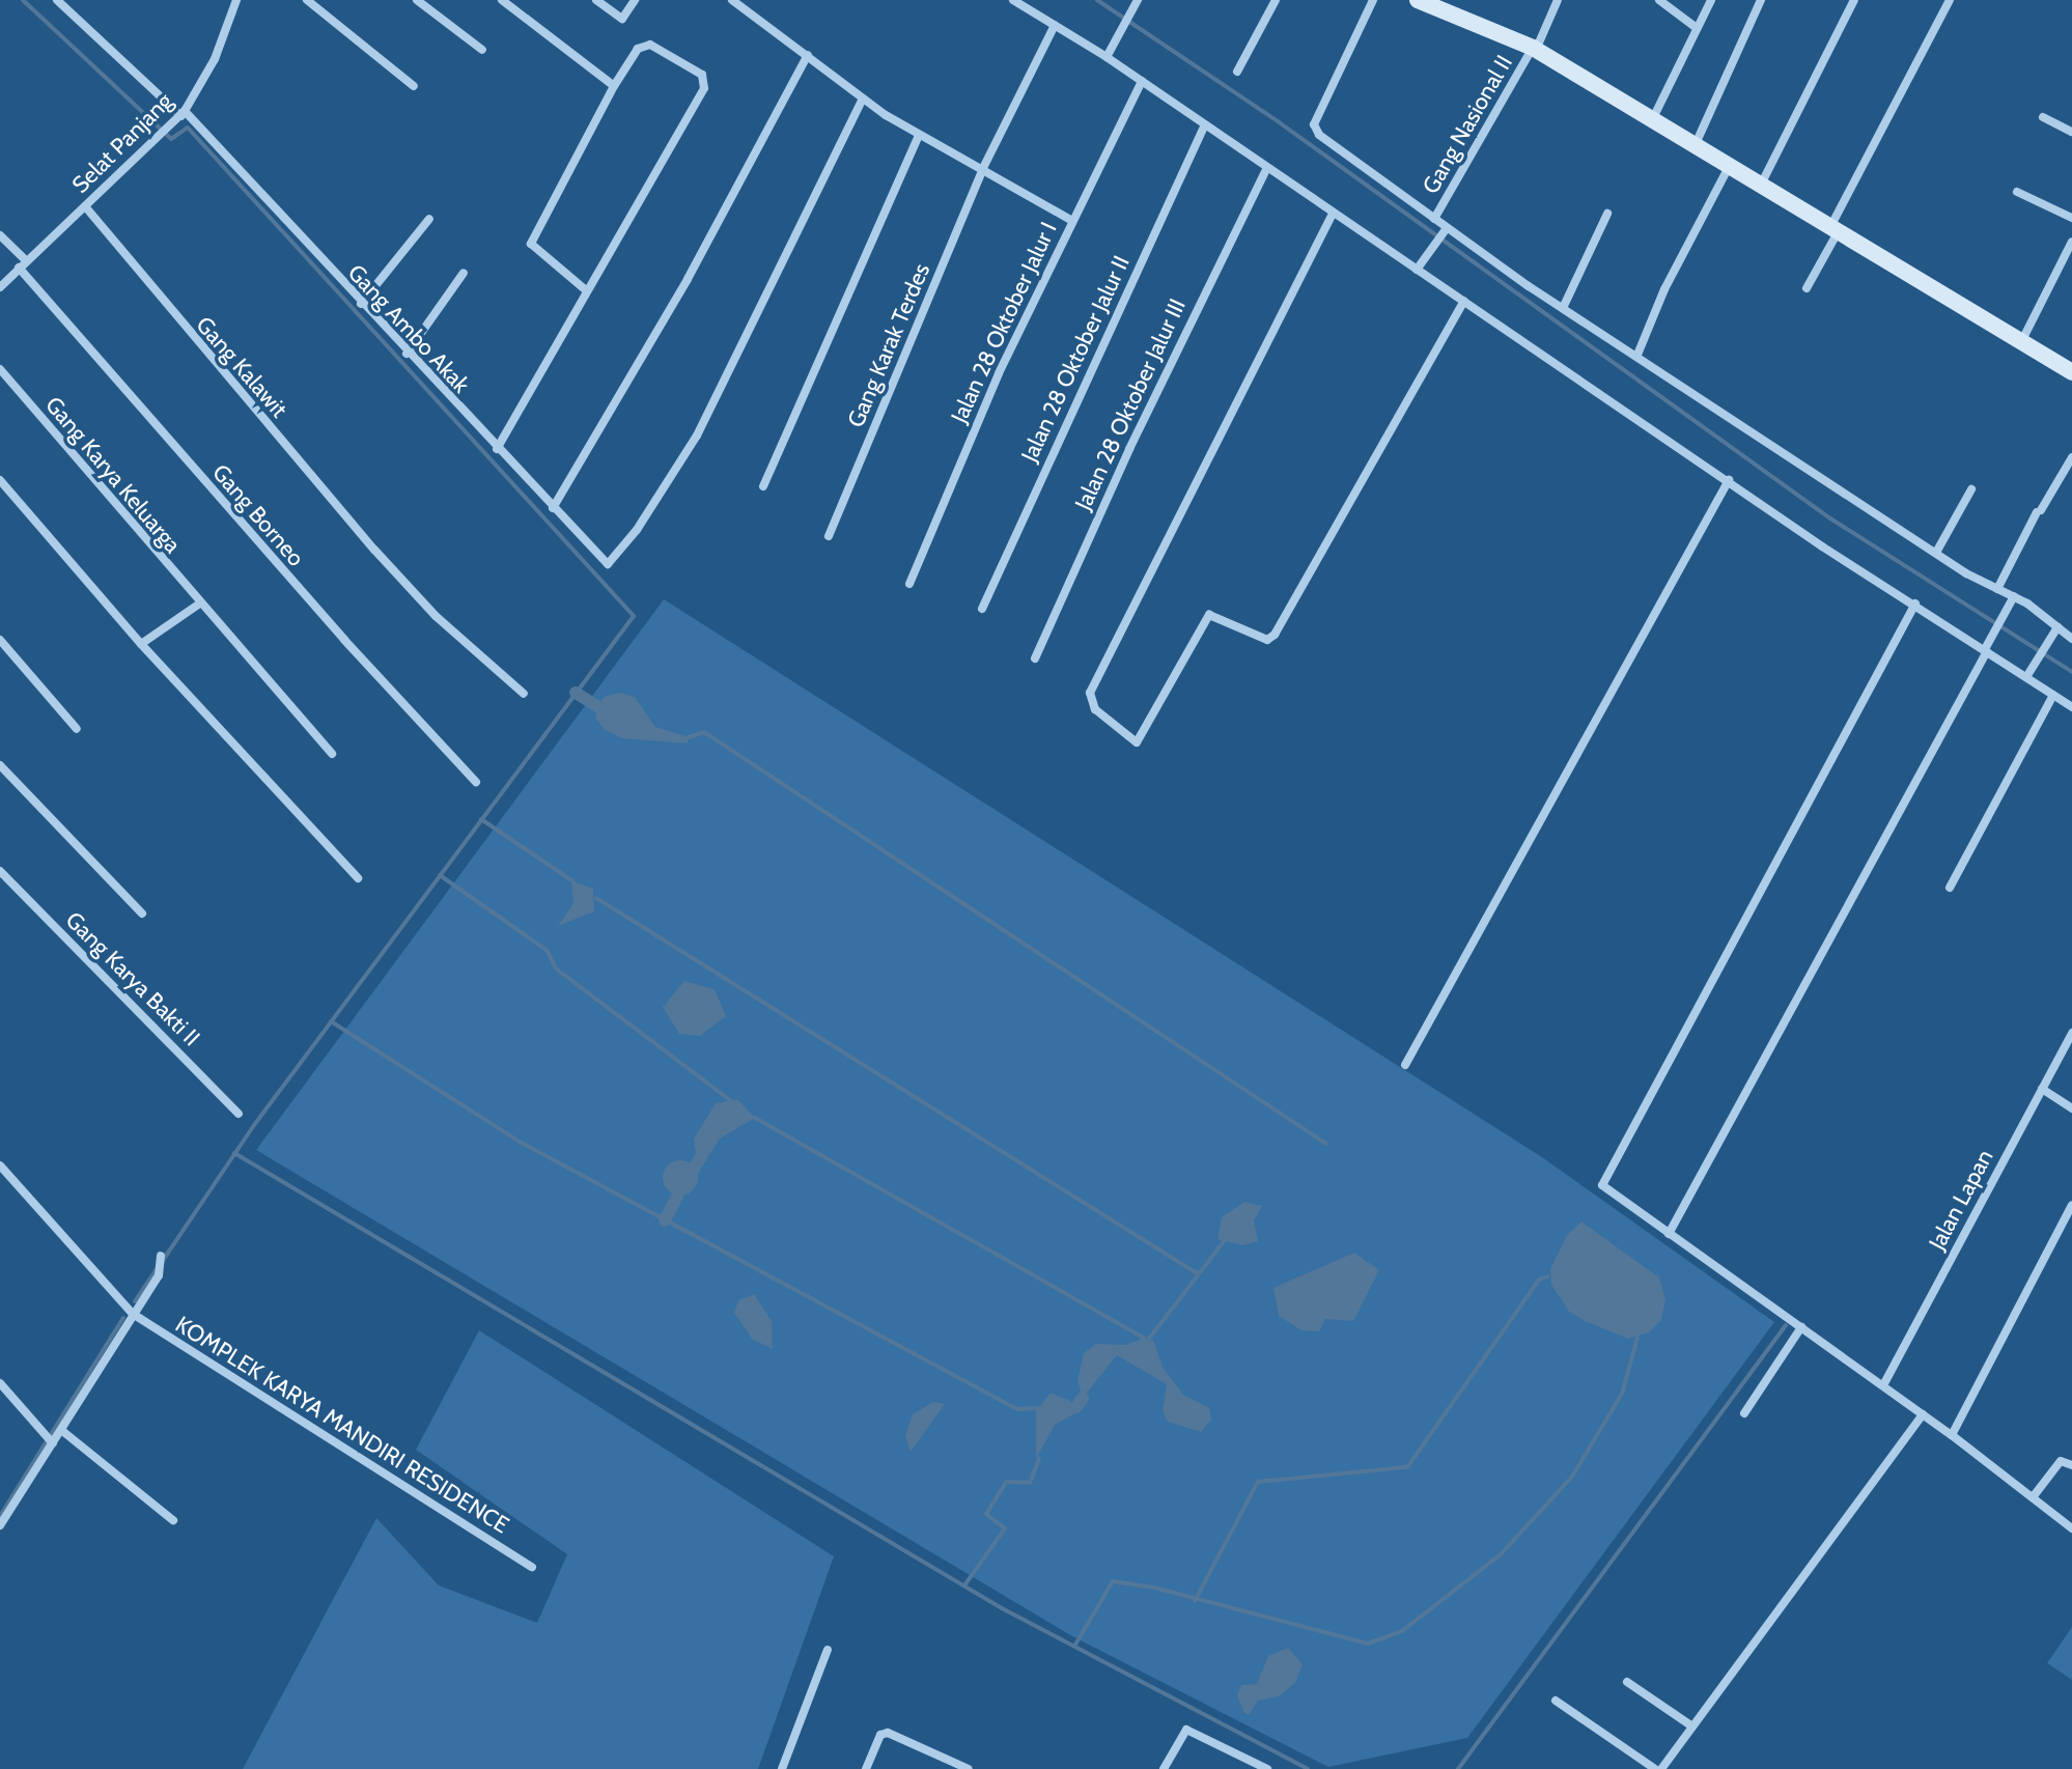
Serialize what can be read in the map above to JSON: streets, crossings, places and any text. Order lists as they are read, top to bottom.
{
  "streets": {
    "street": [
      "Gang Nasional II",
      "Selat Panjang",
      "Jalan 28 Oktober Jalur I",
      "Gang Ambo Akak",
      "Gang Karak Terdes",
      "Jalan 28 Oktober Jalur II",
      "Gang Kalawit",
      "Jalan 28 Oktober Jalur III",
      "Gang Karya Keluarga",
      "Gang Borneo",
      "Gang Karya Bakti II",
      "Jalan Lapan",
      "KOMPLEK KARYA MANDIRI RESIDENCE"
    ]
  },
  "crossings": [
    ["Selat Panjang", "Gang Ambo Akak"],
    ["Selat Panjang", "Gang Kalawit"],
    ["Selat Panjang", "Gang Borneo"]
  ]
}
